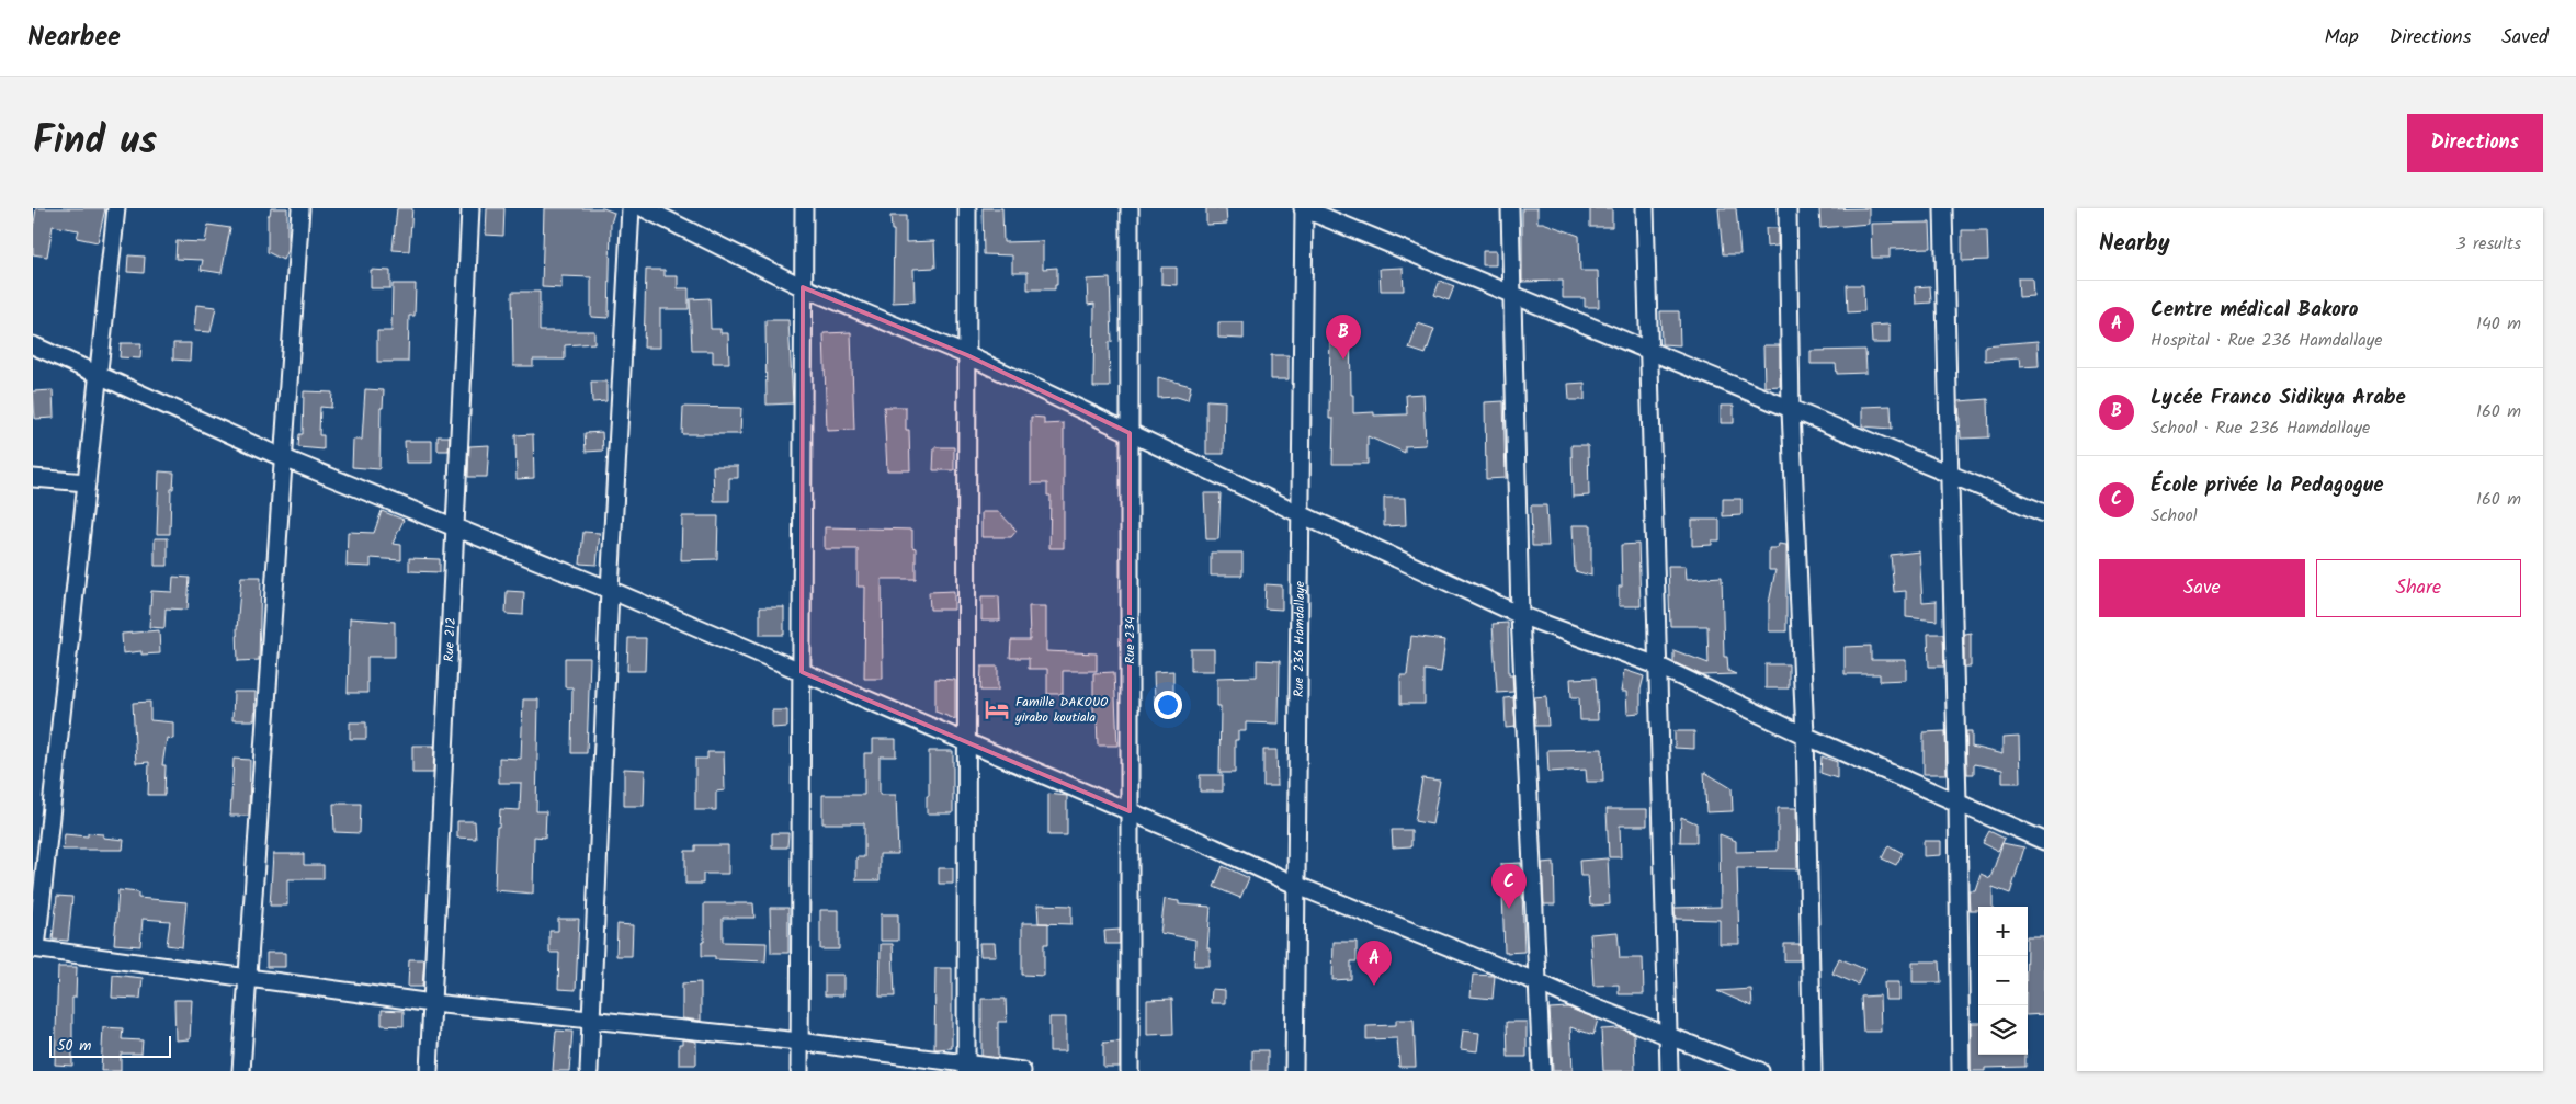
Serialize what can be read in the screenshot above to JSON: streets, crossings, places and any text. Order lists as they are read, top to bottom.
{
  "streets": {
    "street": ["Rue 236 Hamdallaye", "Rue 212", "Rue 234"]
  },
  "places": {
    "hotel": ["Famille DAKOUO yirabo koutiala"]
  },
  "scale_bar": "50 m",
  "page": {
    "header": "Nearbee",
    "nav": ["Map", "Directions", "Saved"],
    "title": "Find us",
    "buttons": [
      "Directions",
      ["Save", "Share"]
    ],
    "heading": ["Nearby", "3 results"],
    "list": [
      {
        "mark": "A",
        "name": "Centre médical Bakoro",
        "note": "Hospital · Rue 236 Hamdallaye",
        "value": "140 m"
      },
      {
        "mark": "B",
        "name": "Lycée Franco Sidikya Arabe",
        "note": "School · Rue 236 Hamdallaye",
        "value": "160 m"
      },
      {
        "mark": "C",
        "name": "École privée la Pedagogue",
        "note": "School",
        "value": "160 m"
      }
    ],
    "pins": ["B", "C", "A"],
    "map_buttons": ["+", "−"],
    "scale": "50 m"
  }
}
